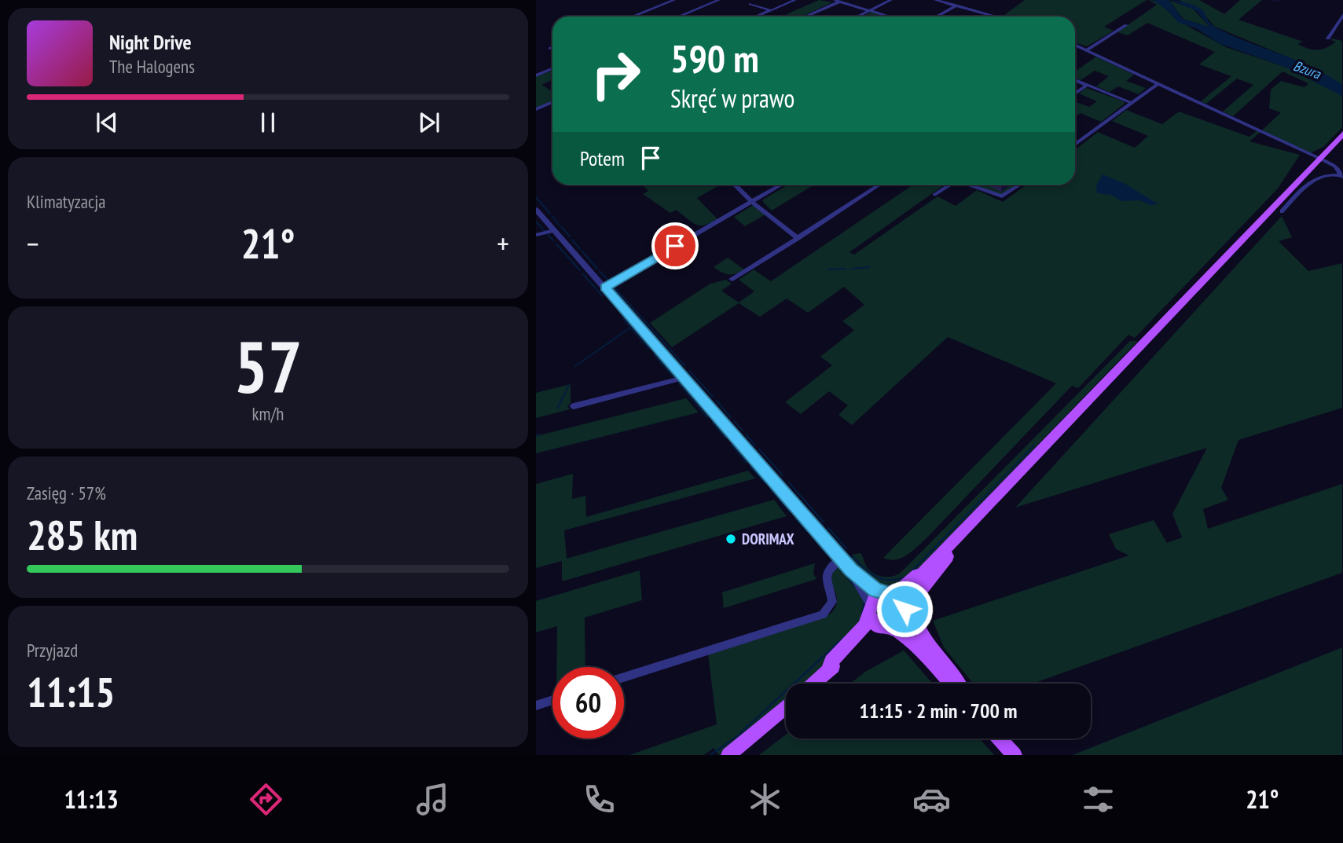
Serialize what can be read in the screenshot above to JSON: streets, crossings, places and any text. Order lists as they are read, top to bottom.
{
  "water": ["Bzura"],
  "places": ["DORIMAX"],
  "page": {
    "turn": ["590 m", "Skręć w prawo"],
    "song": ["Night Drive", "The Halogens"],
    "then": "Potem",
    "tile": [
      "Klimatyzacja",
      ["57", "km/h"],
      ["Zasięg · 57%", "285 km"],
      ["Przyjazd", "11:15"]
    ],
    "heat": ["−", "21°", "+"],
    "limit": "60",
    "trip": "11:15 · 2 min · 700 m",
    "tabs": ["11:13", "21°"]
  }
}
